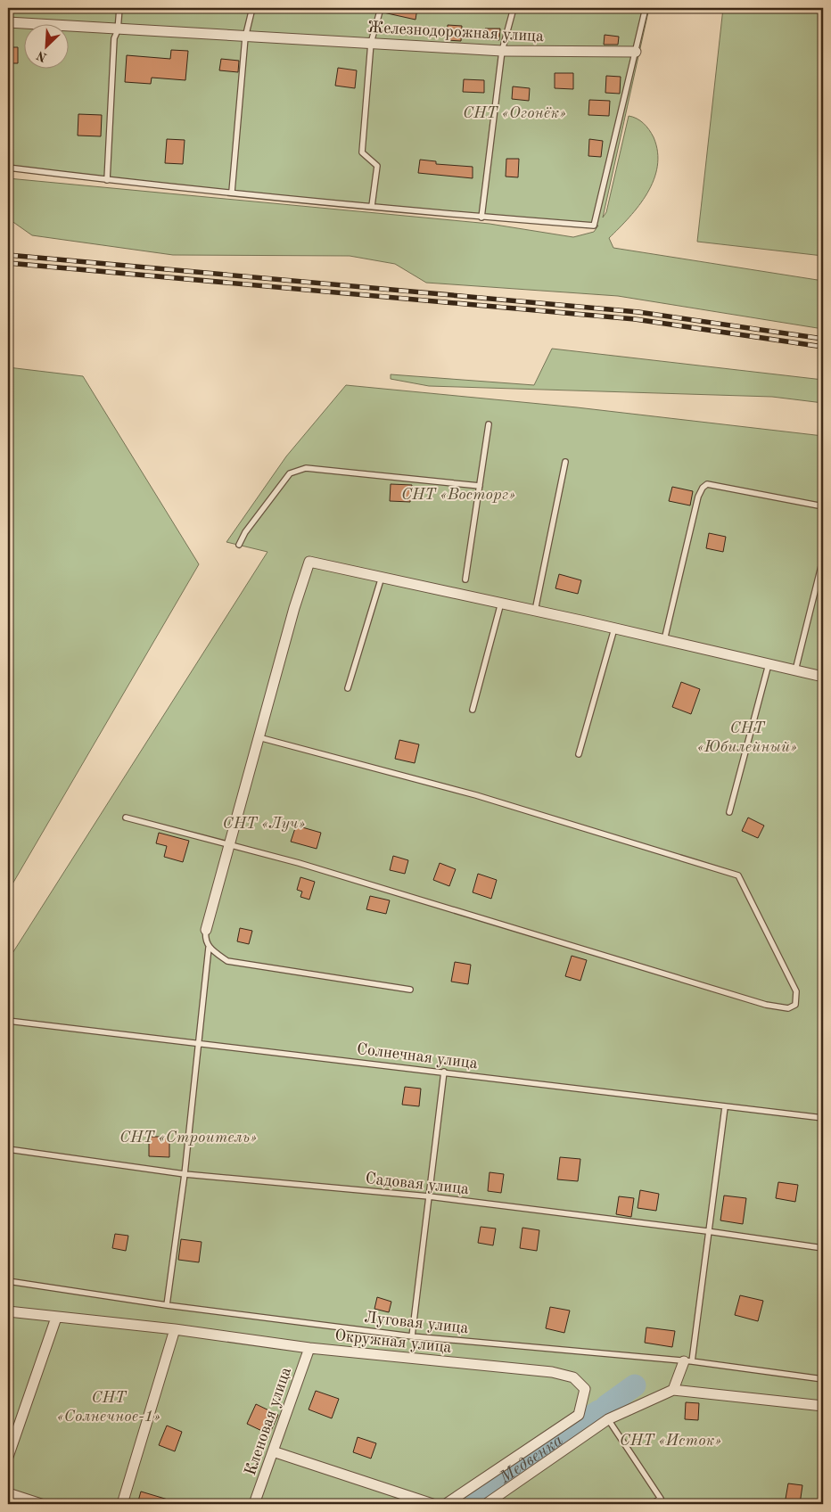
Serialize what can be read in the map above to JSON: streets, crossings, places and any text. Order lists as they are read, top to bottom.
{
  "streets": {
    "street": ["Железнодорожная улица", "Окружная улица", "Кленовая улица"],
    "lane": ["Солнечная улица", "Садовая улица", "Луговая улица"]
  },
  "crossings": [
    ["Окружная улица", "Кленовая улица"]
  ],
  "water": ["Медвенка"],
  "parks": [
    "СНТ «Огонёк»",
    "СНТ «Восторг»",
    "СНТ «Юбилейный»",
    "СНТ «Луч»",
    "СНТ «Строитель»",
    "СНТ «Солнечное-1»",
    "СНТ «Исток»"
  ],
  "north": "bottom left"
}
